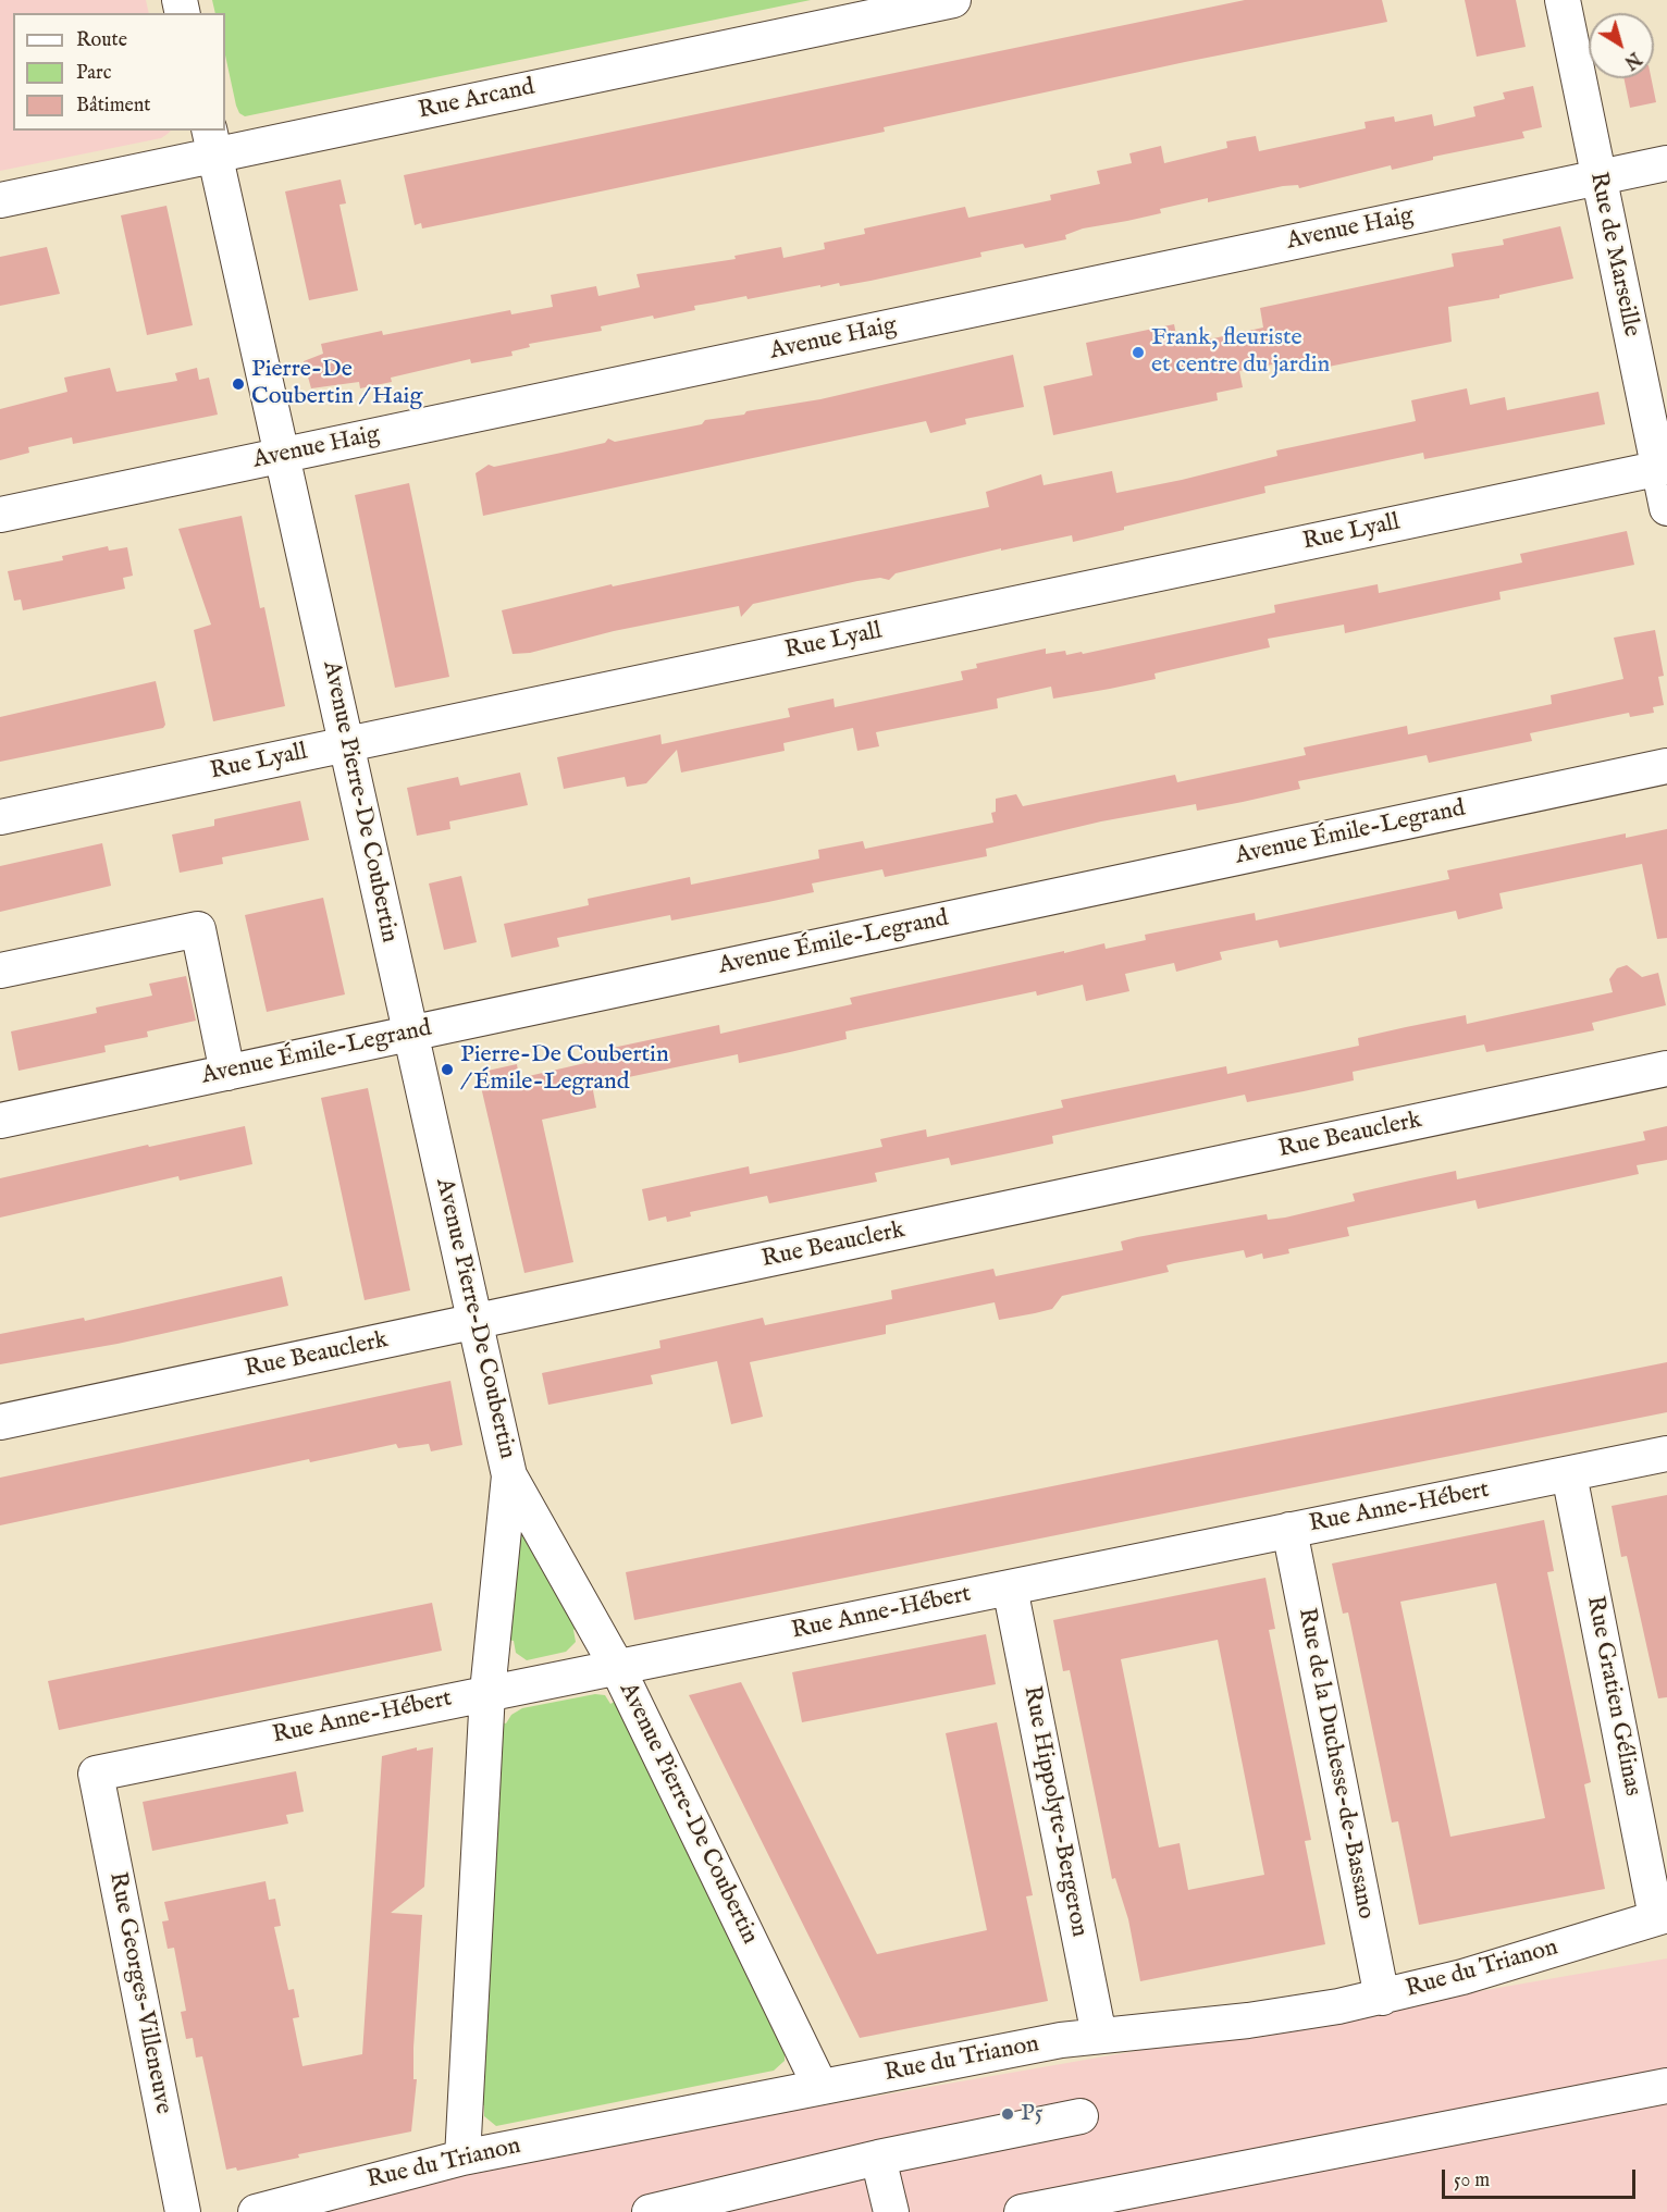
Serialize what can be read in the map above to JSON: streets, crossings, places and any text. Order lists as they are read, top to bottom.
{
  "streets": {
    "street": [
      "Rue Arcand",
      "Avenue Haig",
      "Rue de Marseille",
      "Rue Lyall",
      "Avenue Pierre-De Coubertin",
      "Avenue Émile-Legrand",
      "Rue Beauclerk",
      "Rue Anne-Hébert",
      "Rue Gratien Gélinas",
      "Rue de la Duchesse-de-Bassano",
      "Rue Hippolyte-Bergeron",
      "Rue du Trianon",
      "Rue Georges-Villeneuve"
    ]
  },
  "crossings": [
    ["Rue Arcand", "Avenue Pierre-De Coubertin"],
    ["Avenue Haig", "Rue de Marseille"],
    ["Avenue Haig", "Avenue Pierre-De Coubertin"],
    ["Rue de Marseille", "Rue Lyall"],
    ["Rue Lyall", "Avenue Pierre-De Coubertin"],
    ["Avenue Pierre-De Coubertin", "Avenue Émile-Legrand"],
    ["Avenue Pierre-De Coubertin", "Rue Beauclerk"],
    ["Avenue Pierre-De Coubertin", "Rue Anne-Hébert"],
    ["Avenue Pierre-De Coubertin", "Rue du Trianon"],
    ["Rue Anne-Hébert", "Rue Gratien Gélinas"],
    ["Rue Anne-Hébert", "Rue de la Duchesse-de-Bassano"],
    ["Rue Anne-Hébert", "Rue Hippolyte-Bergeron"],
    ["Rue Anne-Hébert", "Rue Georges-Villeneuve"],
    ["Rue Gratien Gélinas", "Rue du Trianon"],
    ["Rue de la Duchesse-de-Bassano", "Rue du Trianon"],
    ["Rue Hippolyte-Bergeron", "Rue du Trianon"]
  ],
  "places": [
    "Frank, fleuriste et centre du jardin",
    "Pierre-De Coubertin / Haig",
    "Pierre-De Coubertin / Émile-Legrand",
    "P5"
  ],
  "legend": ["Route", "Parc", "Bâtiment"],
  "scale_bar": "50 m",
  "north": "bottom right"
}
